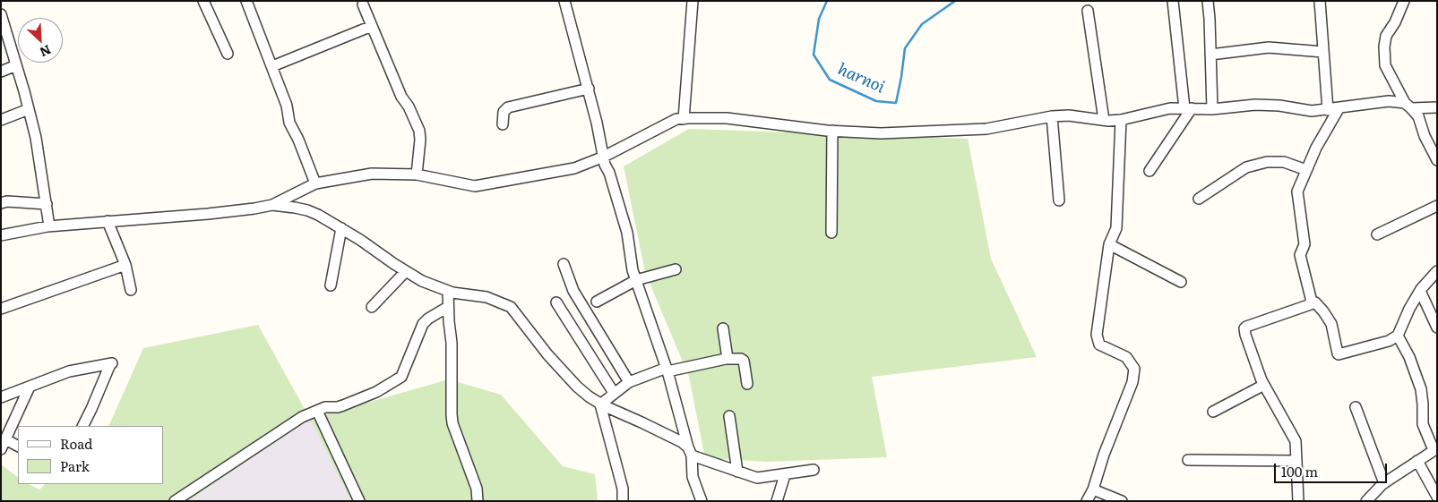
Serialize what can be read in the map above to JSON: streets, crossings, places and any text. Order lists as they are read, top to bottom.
{
  "water": ["harnoi"],
  "legend": ["Road", "Park"],
  "scale_bar": "100 m",
  "north": "bottom right"
}
